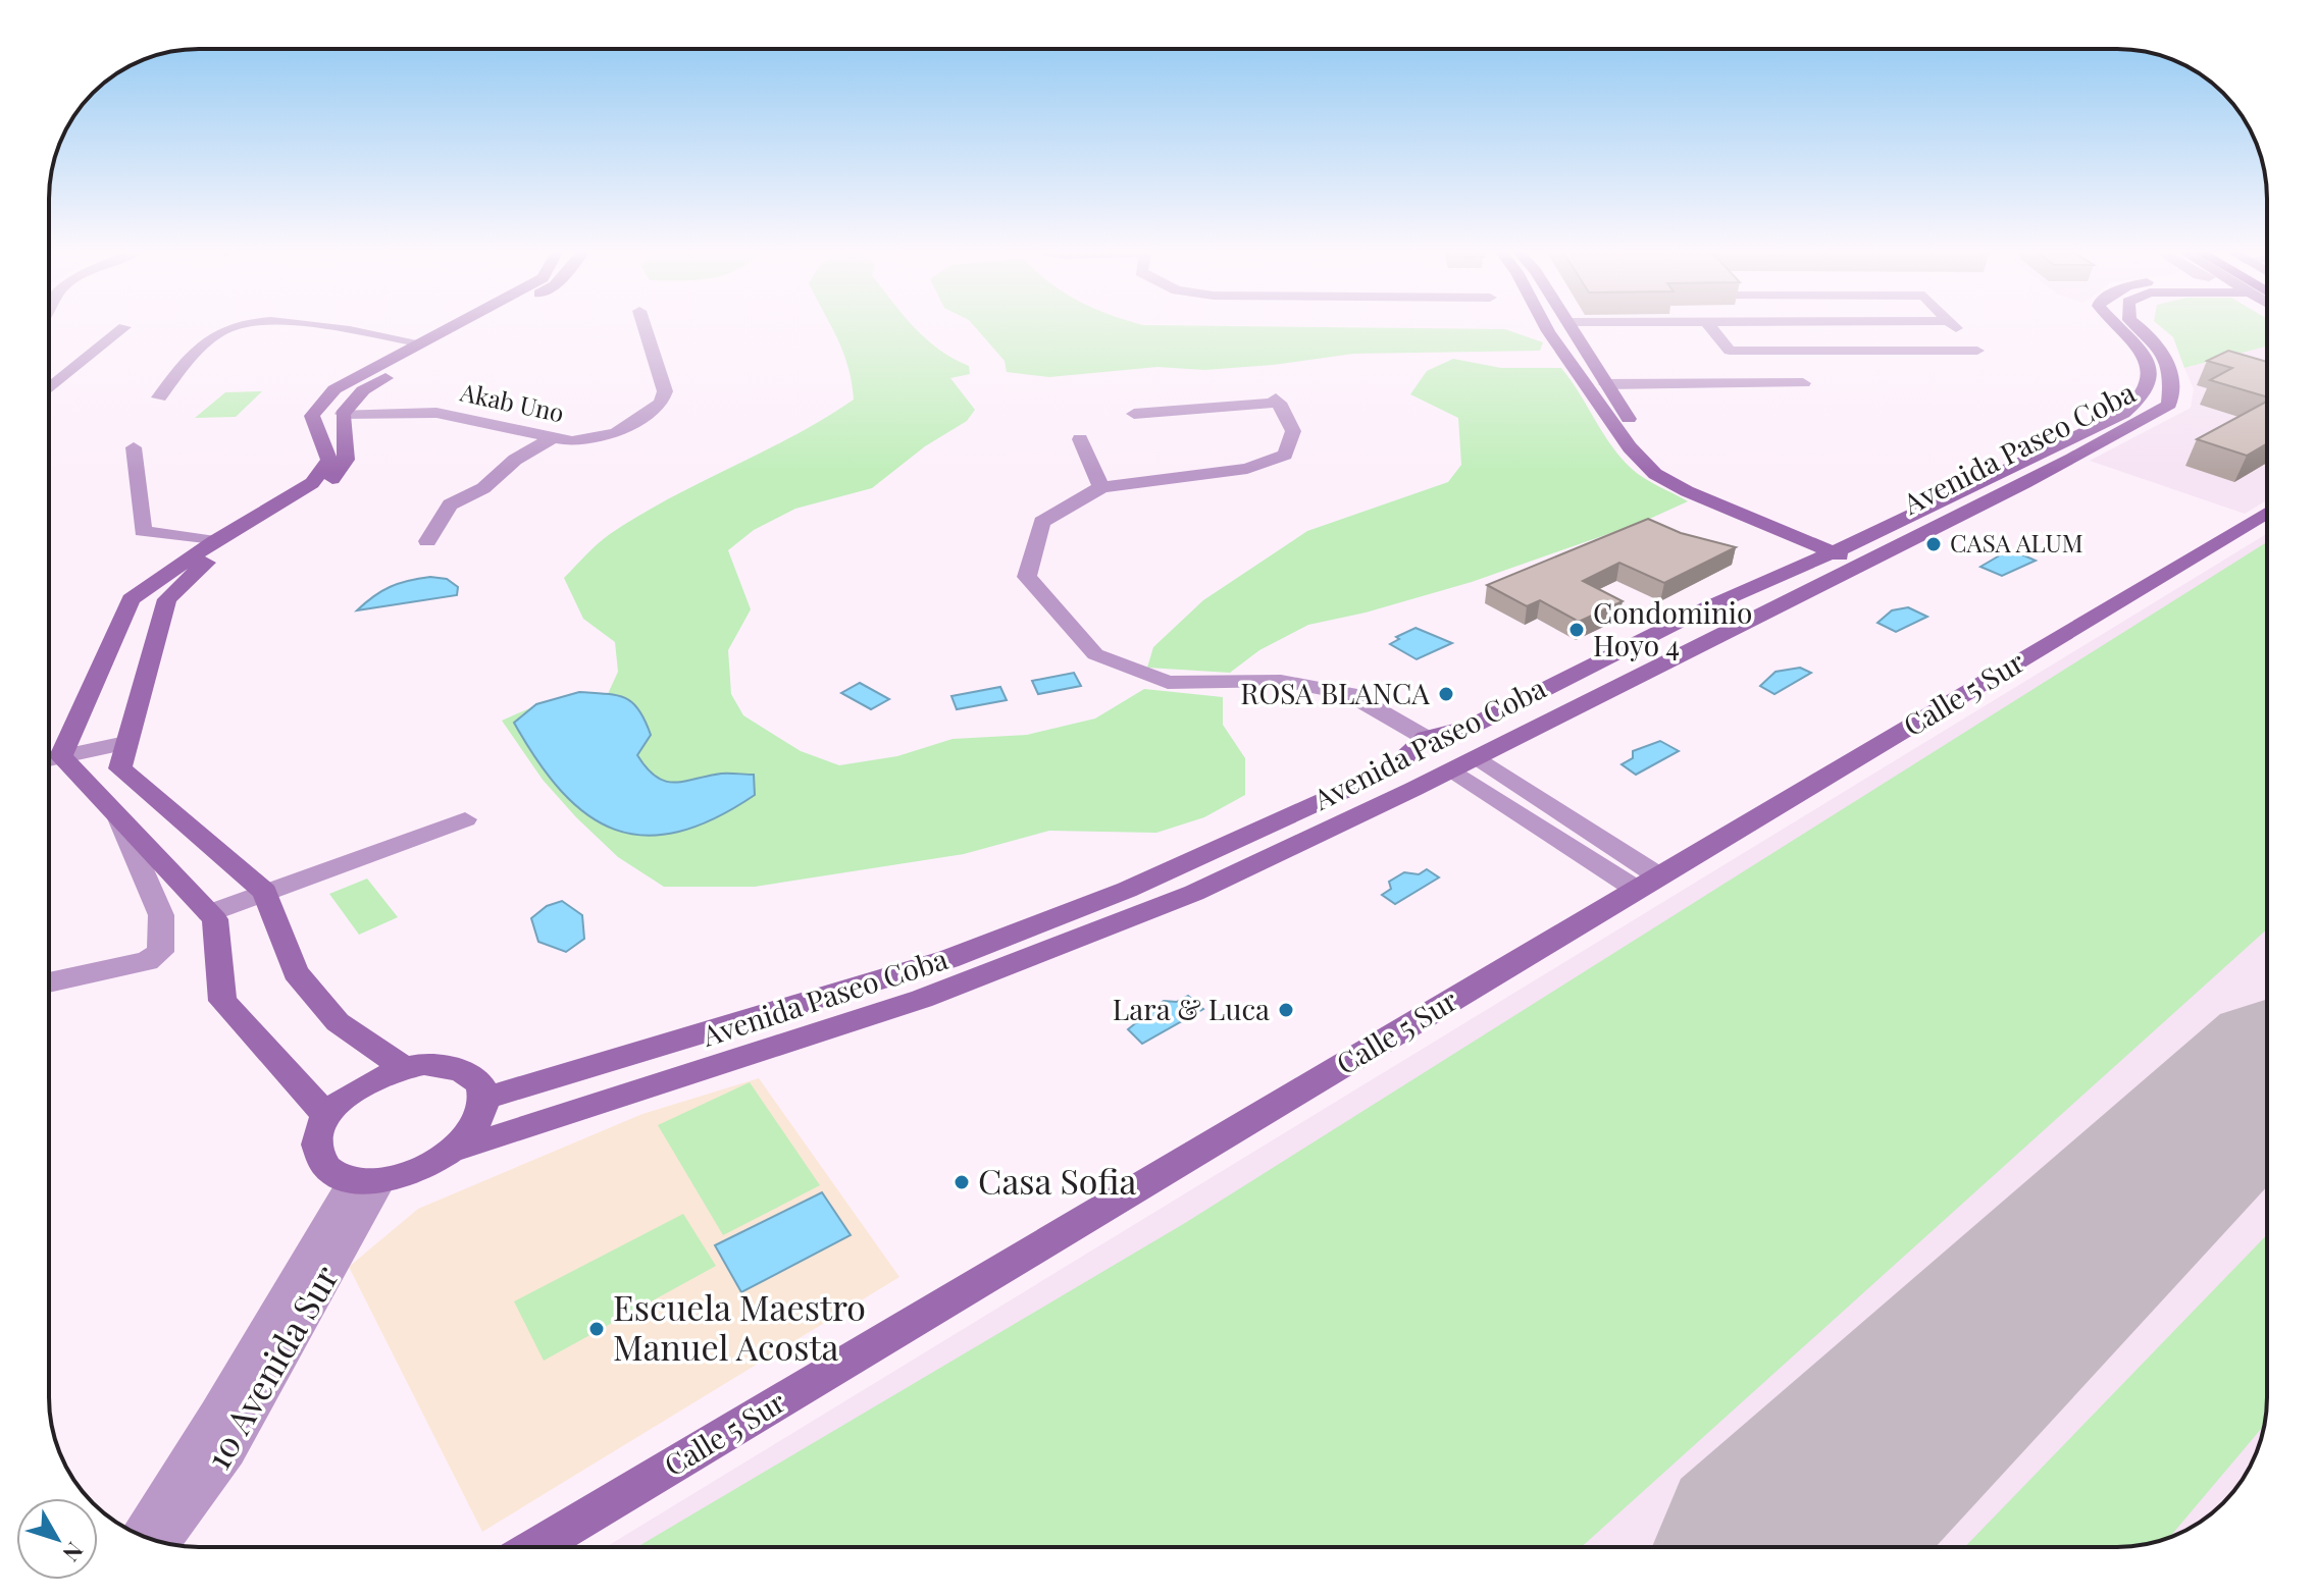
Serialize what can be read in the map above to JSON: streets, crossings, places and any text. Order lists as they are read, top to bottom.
{
  "streets": {
    "main road": ["Avenida Paseo Coba", "Calle 5 Sur"],
    "street": ["Akab Uno", "10 Avenida Sur"]
  },
  "crossings": [
    ["Avenida Paseo Coba", "10 Avenida Sur"]
  ],
  "places": [
    "CASA ALUM",
    "Condominio Hoyo 4",
    "ROSA BLANCA",
    "Lara & Luca",
    "Casa Sofia",
    "Escuela Maestro Manuel Acosta"
  ],
  "north": "bottom right"
}
